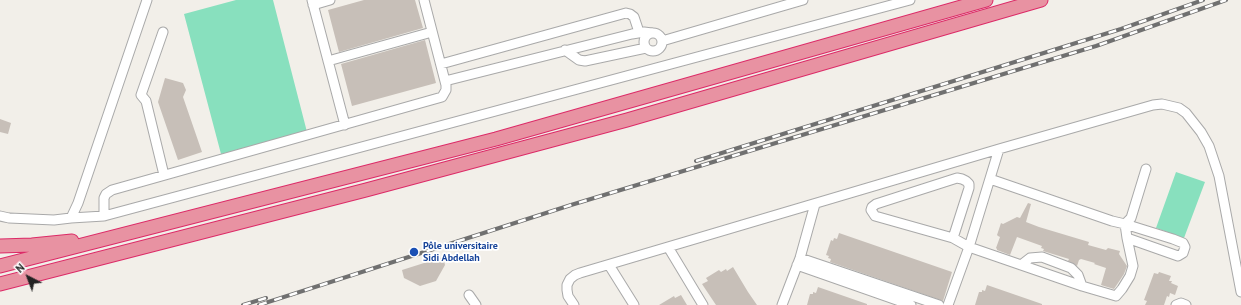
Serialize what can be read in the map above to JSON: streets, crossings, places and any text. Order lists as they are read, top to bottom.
{
  "places": ["Pôle universitaire Sidi Abdellah"],
  "north": "top left"
}
